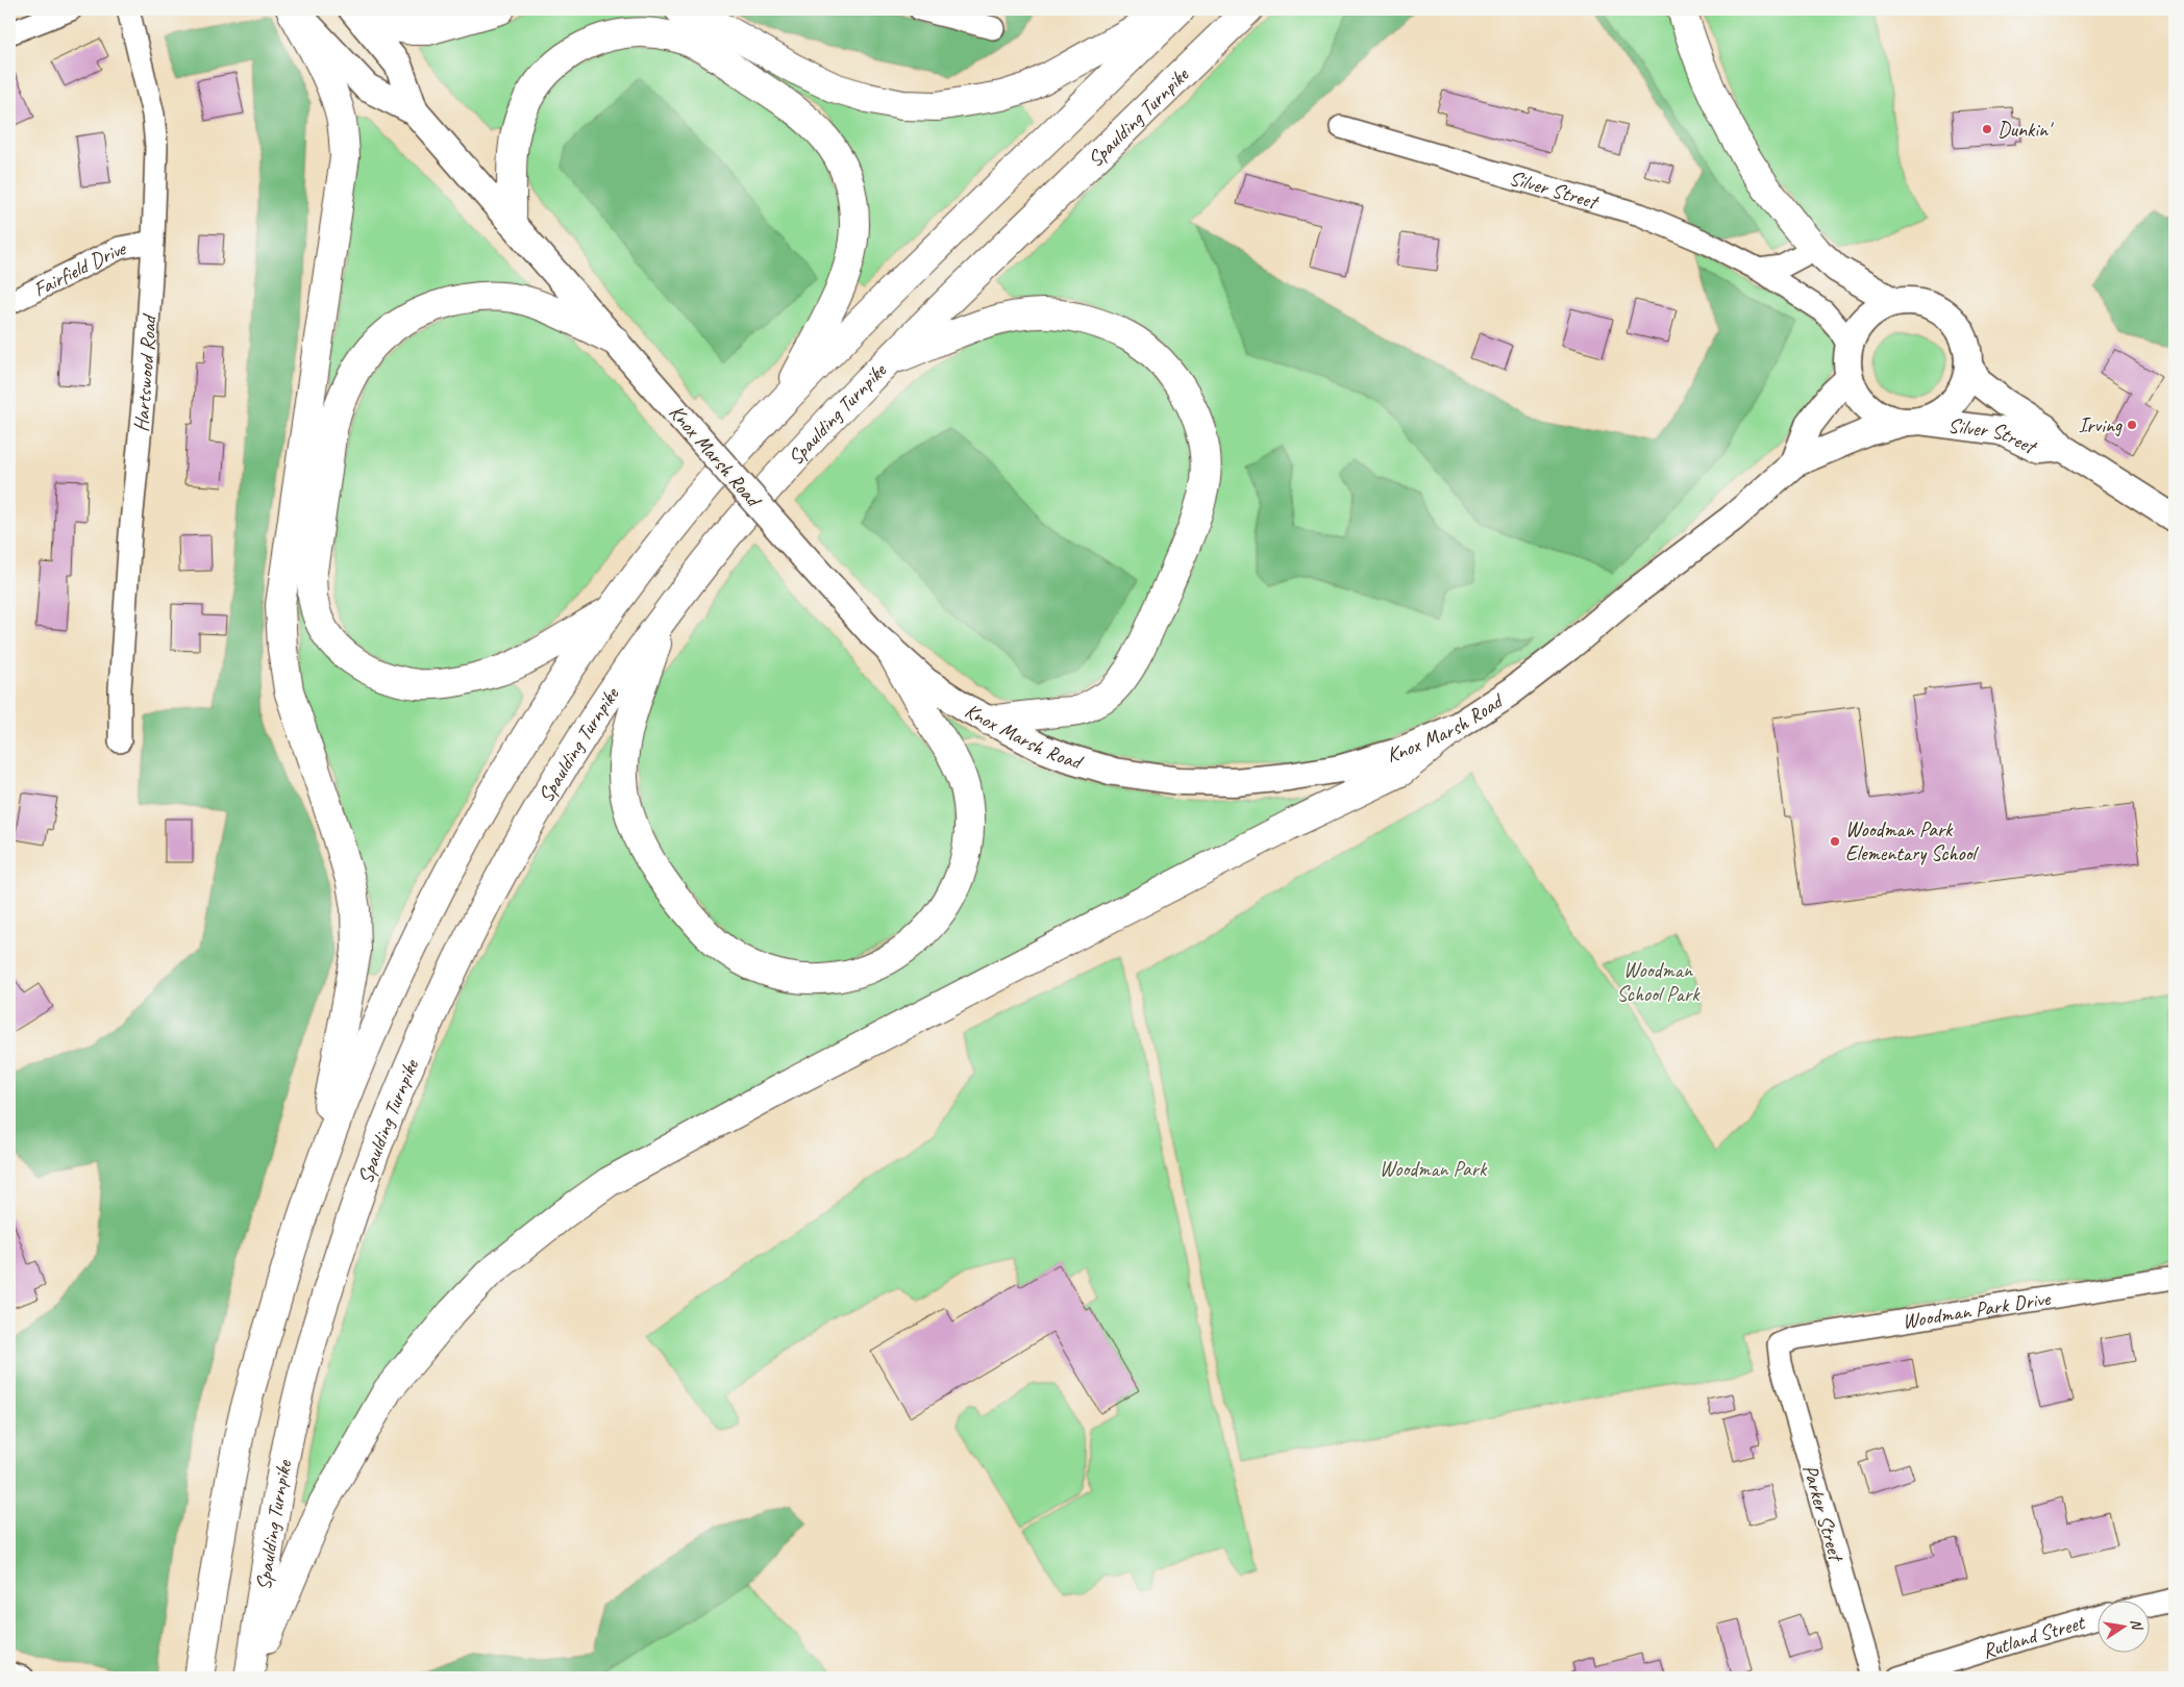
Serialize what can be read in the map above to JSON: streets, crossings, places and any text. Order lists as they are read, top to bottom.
{
  "streets": {
    "highway": ["Spaulding Turnpike"],
    "main road": ["Silver Street", "Knox Marsh Road"],
    "street": [
      "Fairfield Drive",
      "Hartswood Road",
      "Woodman Park Drive",
      "Parker Street",
      "Rutland Street"
    ]
  },
  "crossings": [
    ["Silver Street", "Knox Marsh Road"],
    ["Fairfield Drive", "Hartswood Road"],
    ["Woodman Park Drive", "Parker Street"]
  ],
  "parks": ["Woodman School Park", "Woodman Park"],
  "places": ["Dunkin'", "Irving", "Woodman Park Elementary School"],
  "north": "right"
}
